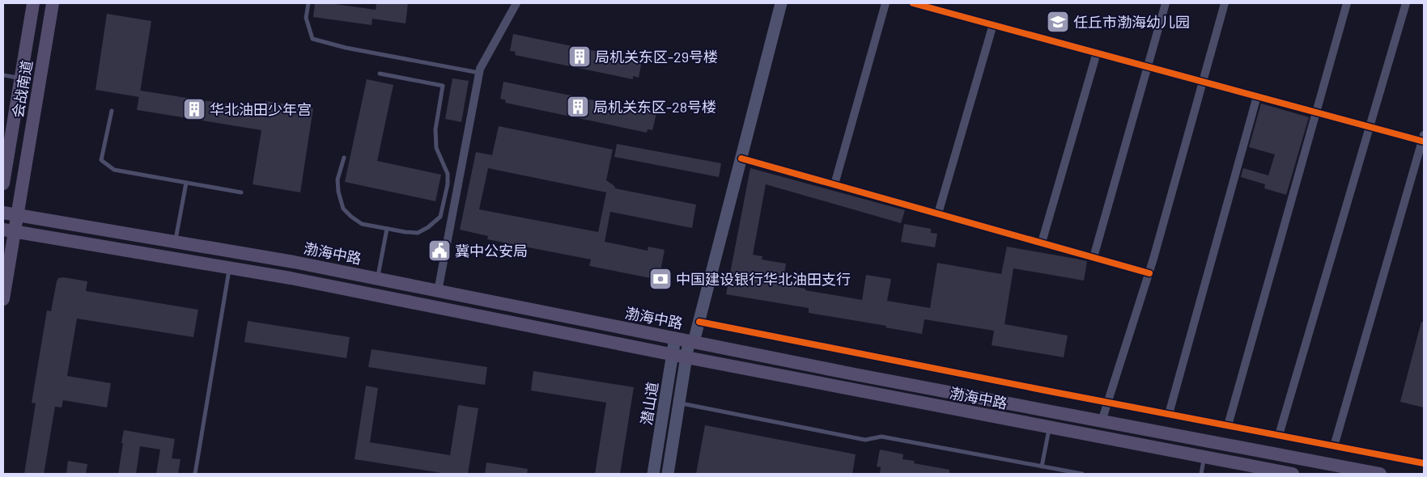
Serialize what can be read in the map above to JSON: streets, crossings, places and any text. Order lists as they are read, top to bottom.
{
  "streets": {
    "main road": ["会战南道", "渤海中路"],
    "street": ["潜山道"]
  },
  "crossings": [
    ["会战南道", "渤海中路"],
    ["渤海中路", "潜山道"]
  ],
  "places": {
    "school or university": ["任丘市渤海幼儿园"],
    "building": ["局机关东区-29号楼", "局机关东区-28号楼", "华北油田少年宫"],
    "public building": ["冀中公安局"],
    "bank": ["中国建设银行华北油田支行"]
  }
}
